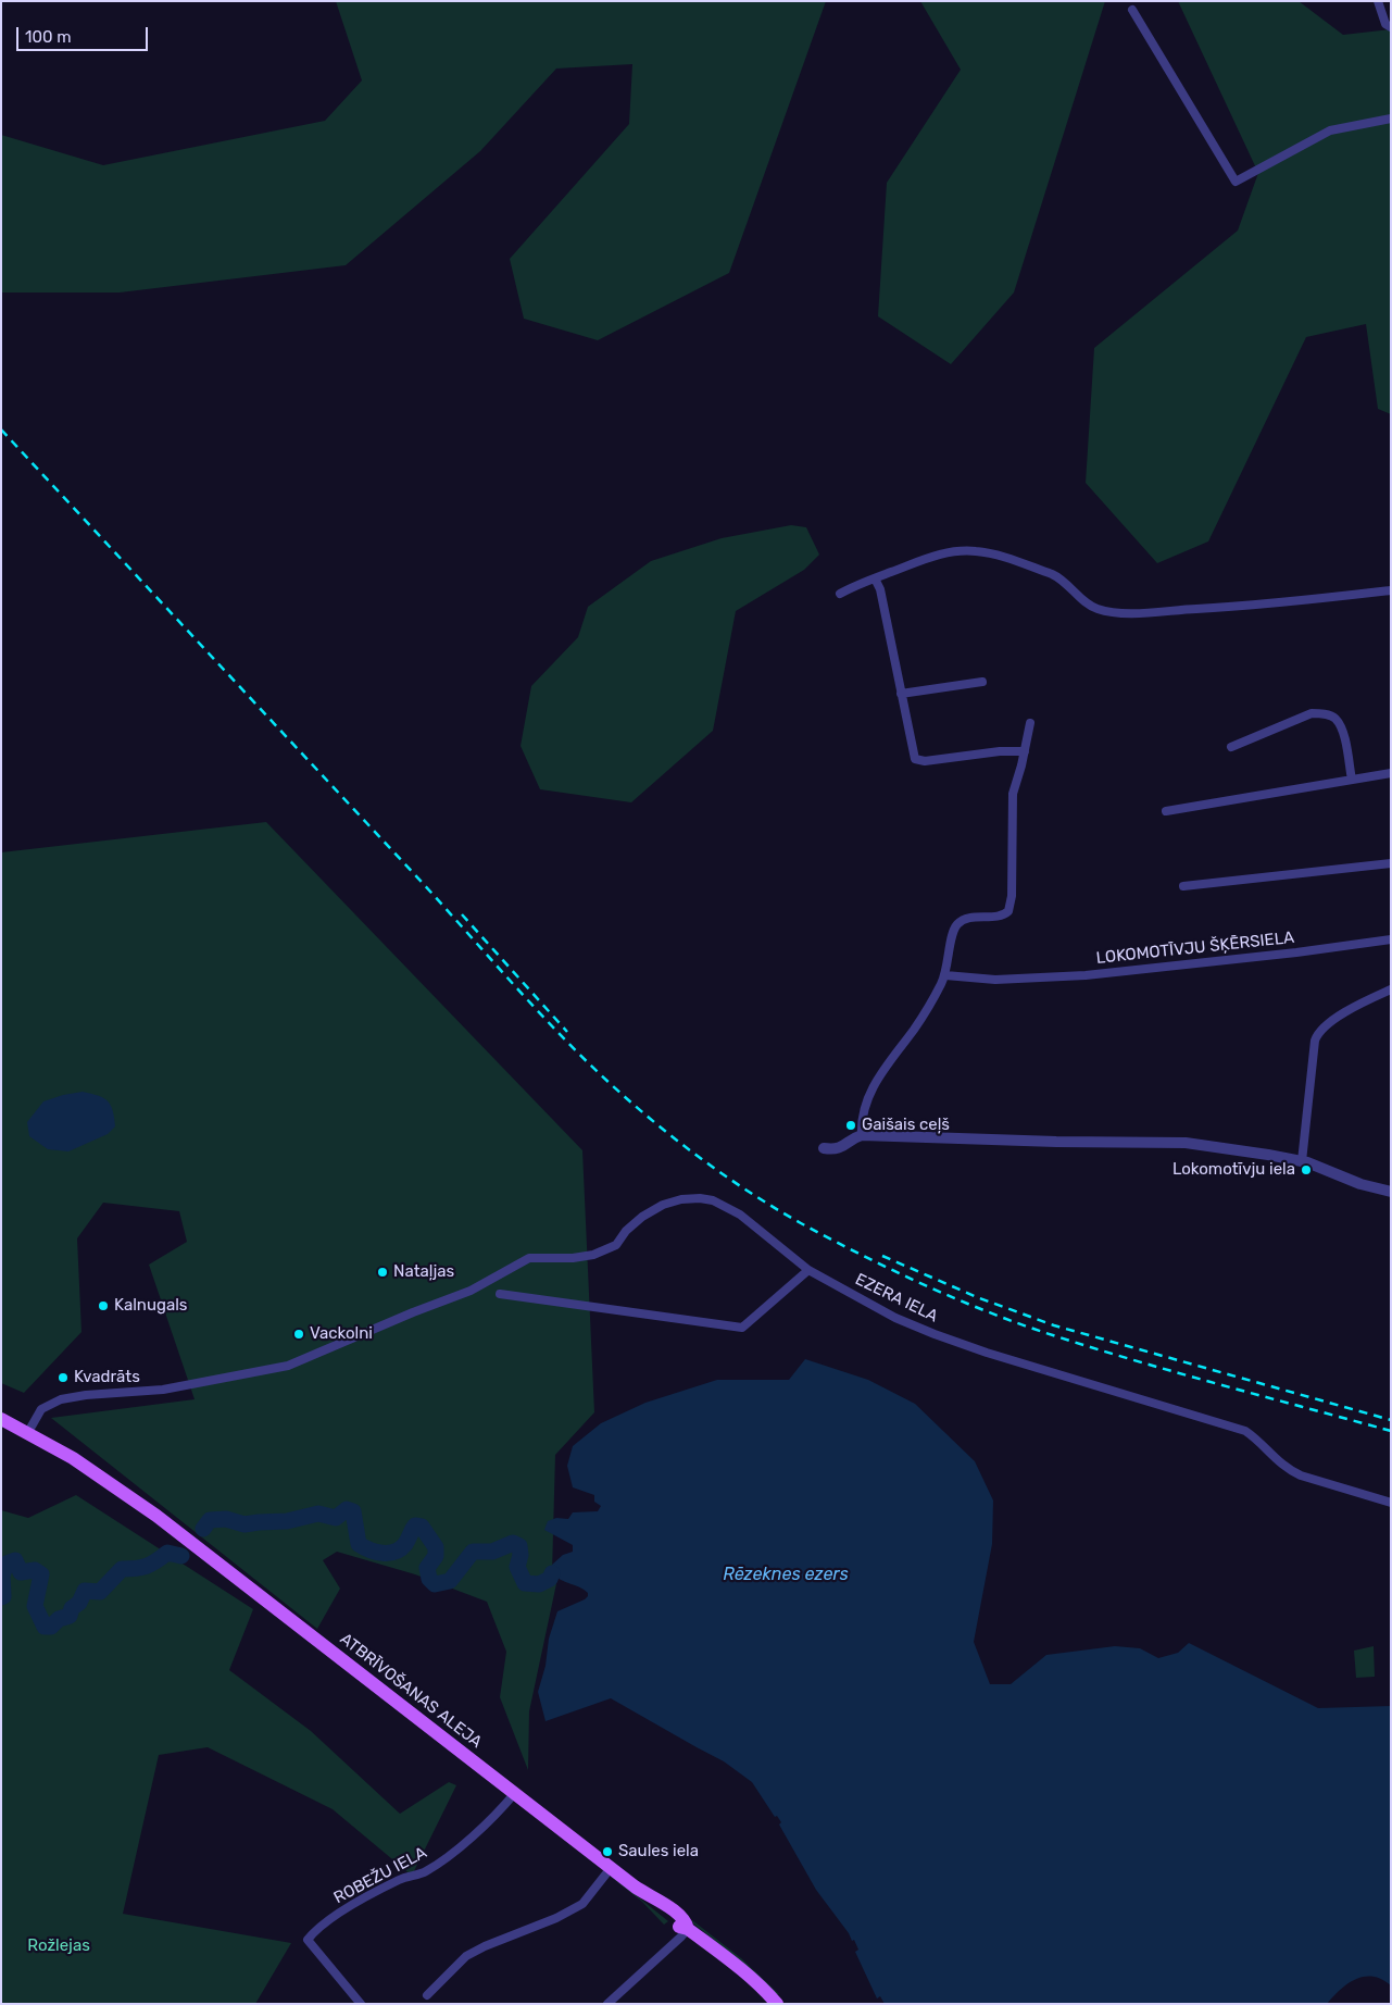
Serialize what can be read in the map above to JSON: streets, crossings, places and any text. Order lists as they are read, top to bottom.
{
  "streets": {
    "main road": ["ATBRĪVOŠANAS ALEJA"],
    "street": ["LOKOMOTĪVJU ŠĶĒRSIELA", "EZERA IELA", "ROBEŽU IELA"]
  },
  "crossings": [
    ["EZERA IELA", "ATBRĪVOŠANAS ALEJA"],
    ["ATBRĪVOŠANAS ALEJA", "ROBEŽU IELA"]
  ],
  "water": ["Rēzeknes ezers"],
  "parks": ["Rožlejas"],
  "places": [
    "Gaišais ceļš",
    "Lokomotīvju iela",
    "Nataļjas",
    "Kalnugals",
    "Vackolni",
    "Kvadrāts",
    "Saules iela"
  ],
  "scale_bar": "100 m"
}
